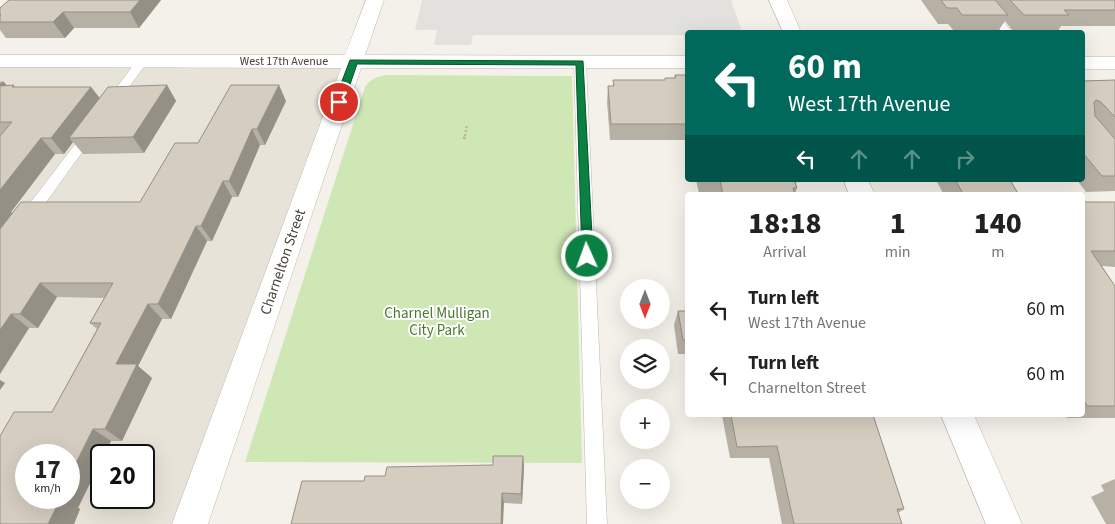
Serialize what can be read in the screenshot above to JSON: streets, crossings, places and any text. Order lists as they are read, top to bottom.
{
  "streets": {
    "street": ["West 17th Avenue", "Charnelton Street"]
  },
  "crossings": [
    ["West 17th Avenue", "Charnelton Street"]
  ],
  "parks": ["Charnel Mulligan City Park"],
  "north": "bottom",
  "page": {
    "turn": ["60 m", "West 17th Avenue"],
    "eta": [
      "18:18",
      "Arrival",
      "1",
      "min",
      "140",
      "m"
    ],
    "list": [
      {
        "name": "Turn left",
        "note": "West 17th Avenue",
        "value": "60 m"
      },
      {
        "name": "Turn left",
        "note": "Charnelton Street",
        "value": "60 m"
      }
    ],
    "map_buttons": ["+", "−"],
    "speed": "17 km/h",
    "limit": "20"
  }
}
